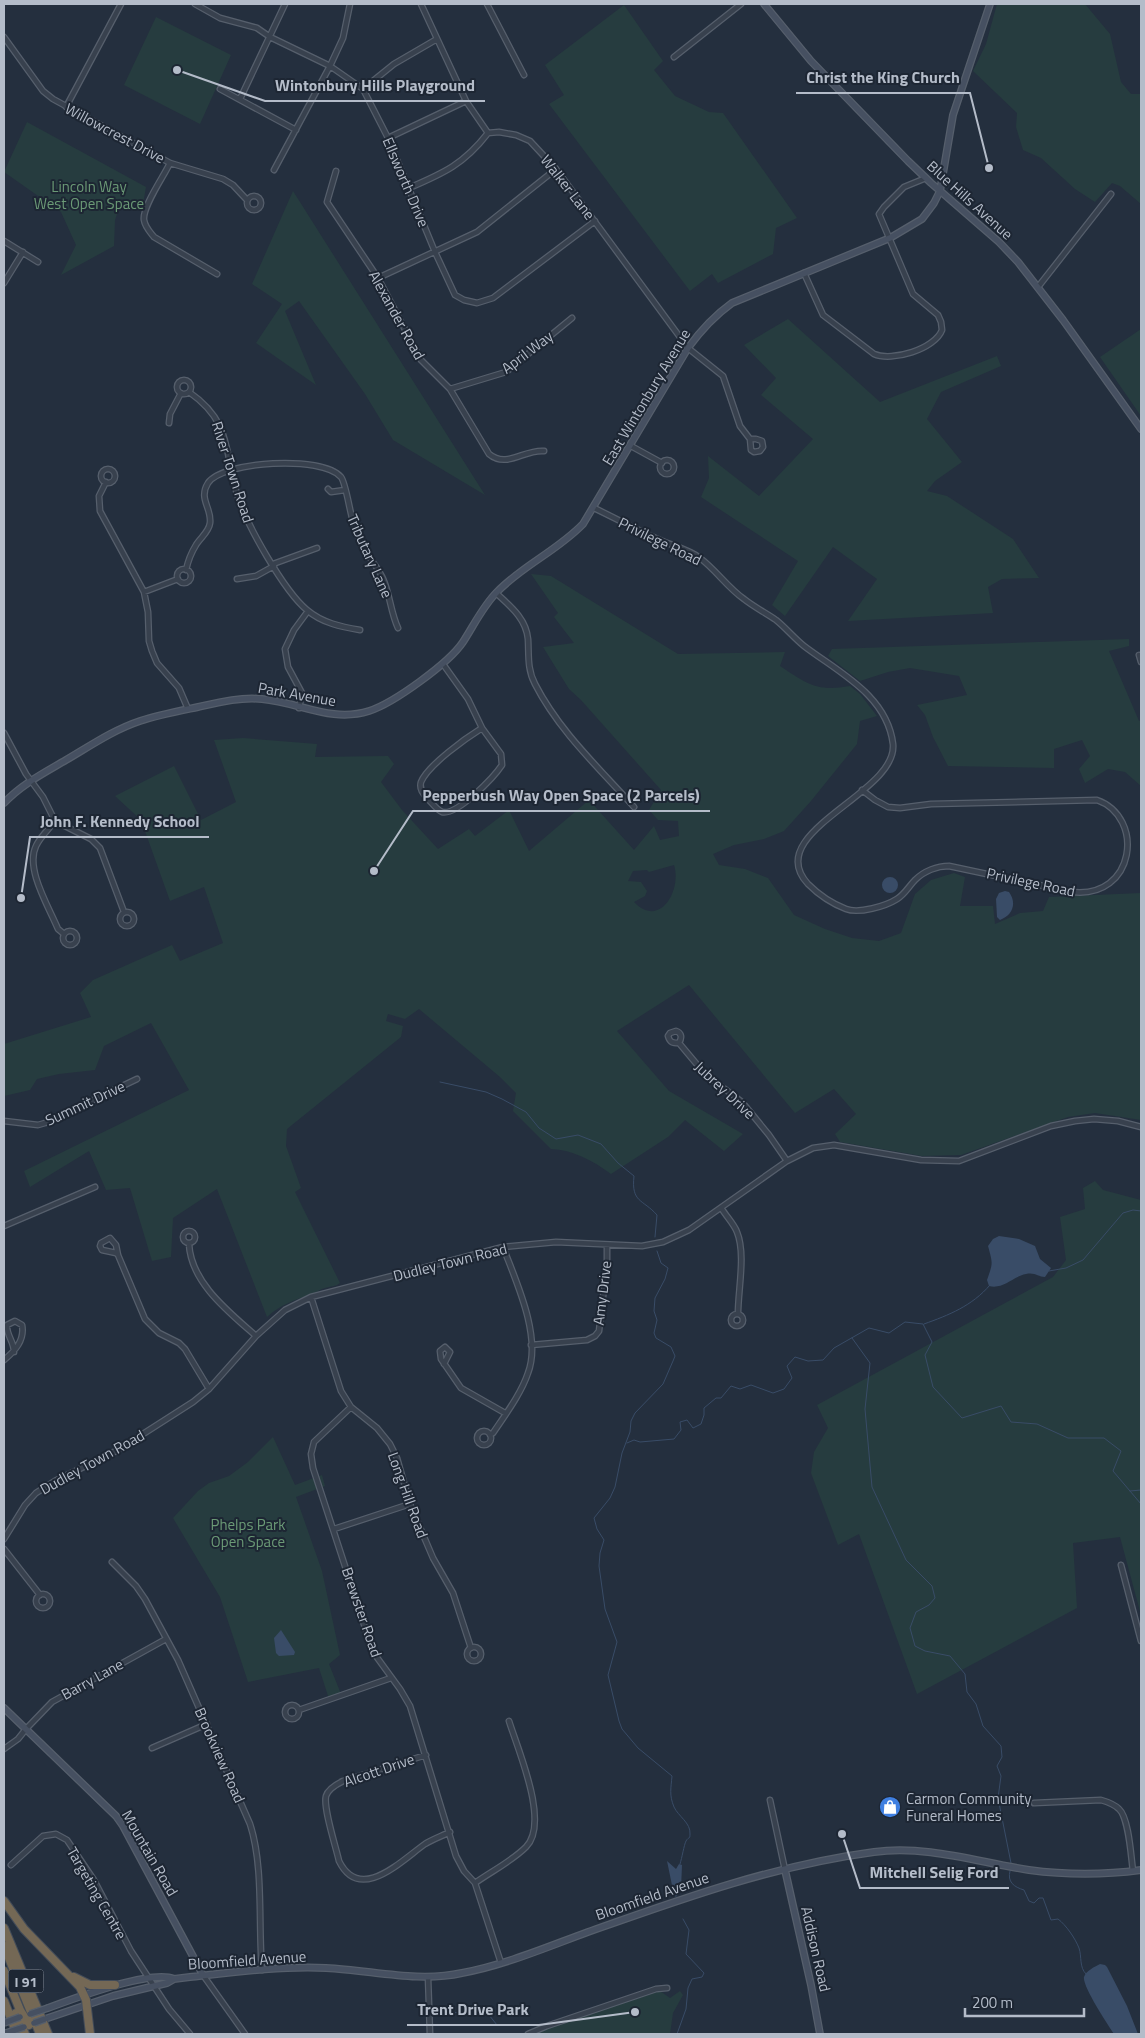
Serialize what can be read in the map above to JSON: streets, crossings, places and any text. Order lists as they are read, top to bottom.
{
  "streets": {
    "highway": ["I 91"],
    "main road": [
      "Blue Hills Avenue",
      "East Wintonbury Avenue",
      "Park Avenue",
      "Mountain Road",
      "Bloomfield Avenue",
      "Addison Road"
    ],
    "street": [
      "Willowcrest Drive",
      "Ellsworth Drive",
      "Walker Lane",
      "Alexander Road",
      "April Way",
      "River Town Road",
      "Privilege Road",
      "Tributary Lane",
      "Jubrey Drive",
      "Summit Drive",
      "Dudley Town Road",
      "Amy Drive",
      "Long Hill Road",
      "Brewster Road",
      "Barry Lane",
      "Brookview Road",
      "Alcott Drive",
      "Targeting Centre"
    ]
  },
  "crossings": [
    ["Ellsworth Drive", "Walker Lane"],
    ["Walker Lane", "East Wintonbury Avenue"],
    ["Blue Hills Avenue", "East Wintonbury Avenue"],
    ["Alexander Road", "April Way"],
    ["East Wintonbury Avenue", "Privilege Road"],
    ["East Wintonbury Avenue", "Park Avenue"],
    ["River Town Road", "Tributary Lane"],
    ["Jubrey Drive", "Dudley Town Road"],
    ["Dudley Town Road", "Amy Drive"],
    ["Dudley Town Road", "Long Hill Road"],
    ["Long Hill Road", "Brewster Road"],
    ["Brewster Road", "Alcott Drive"],
    ["Brewster Road", "Bloomfield Avenue"],
    ["Barry Lane", "Brookview Road"],
    ["Barry Lane", "Mountain Road"],
    ["Brookview Road", "Bloomfield Avenue"],
    ["Mountain Road", "Bloomfield Avenue"],
    ["Targeting Centre", "Bloomfield Avenue"],
    ["Bloomfield Avenue", "Addison Road"]
  ],
  "parks": ["Lincoln Way West Open Space", "Phelps Park Open Space"],
  "places": {
    "other": [
      "Wintonbury Hills Playground",
      "Christ the King Church",
      "Pepperbush Way Open Space (2 Parcels)",
      "John F. Kennedy School",
      "Mitchell Selig Ford",
      "Trent Drive Park"
    ],
    "shop": ["Carmon Community Funeral Homes"]
  },
  "scale_bar": "200 m"
}
